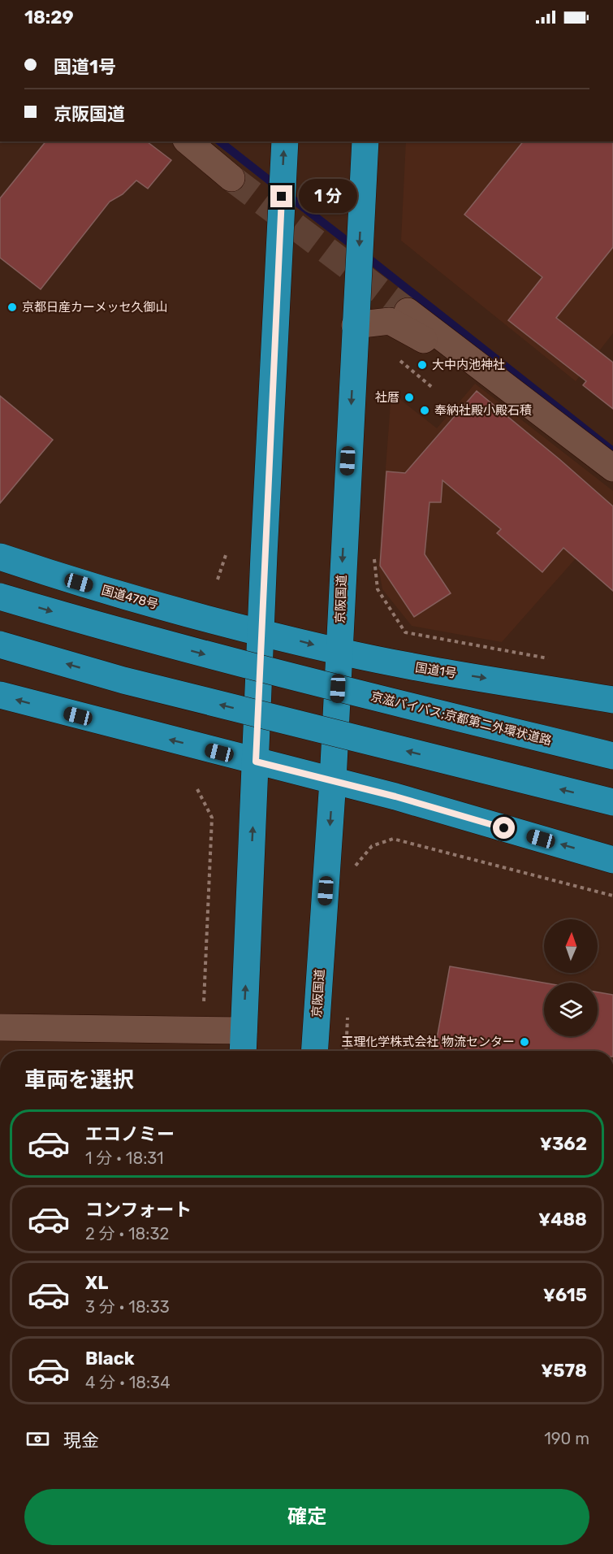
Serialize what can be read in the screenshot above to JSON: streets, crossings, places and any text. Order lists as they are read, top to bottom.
{
  "streets": {
    "highway": [
      "国道478号",
      "京阪国道",
      "国道1号",
      "京滋バイパス;京都第二外環状道路"
    ]
  },
  "crossings": [
    ["国道478号", "国道1号"],
    ["京阪国道", "国道1号"]
  ],
  "places": [
    "京都日産カーメッセ久御山",
    "大中内池神社",
    "社暦",
    "奉納社殿小殿石積",
    "玉理化学株式会社 物流センター"
  ],
  "north": "top",
  "page": {
    "status": "18:29",
    "banner": ["国道1号", "京阪国道"],
    "bubble": "1 分",
    "heading": "車両を選択",
    "list": [
      {
        "name": "エコノミー",
        "note": "1 分 · 18:31",
        "value": "¥362"
      },
      {
        "name": "コンフォート",
        "note": "2 分 · 18:32",
        "value": "¥488"
      },
      {
        "name": "XL",
        "note": "3 分 · 18:33",
        "value": "¥615"
      },
      {
        "name": "Black",
        "note": "4 分 · 18:34",
        "value": "¥578"
      }
    ],
    "pay": ["現金", "190 m"],
    "buttons": "確定"
  }
}
